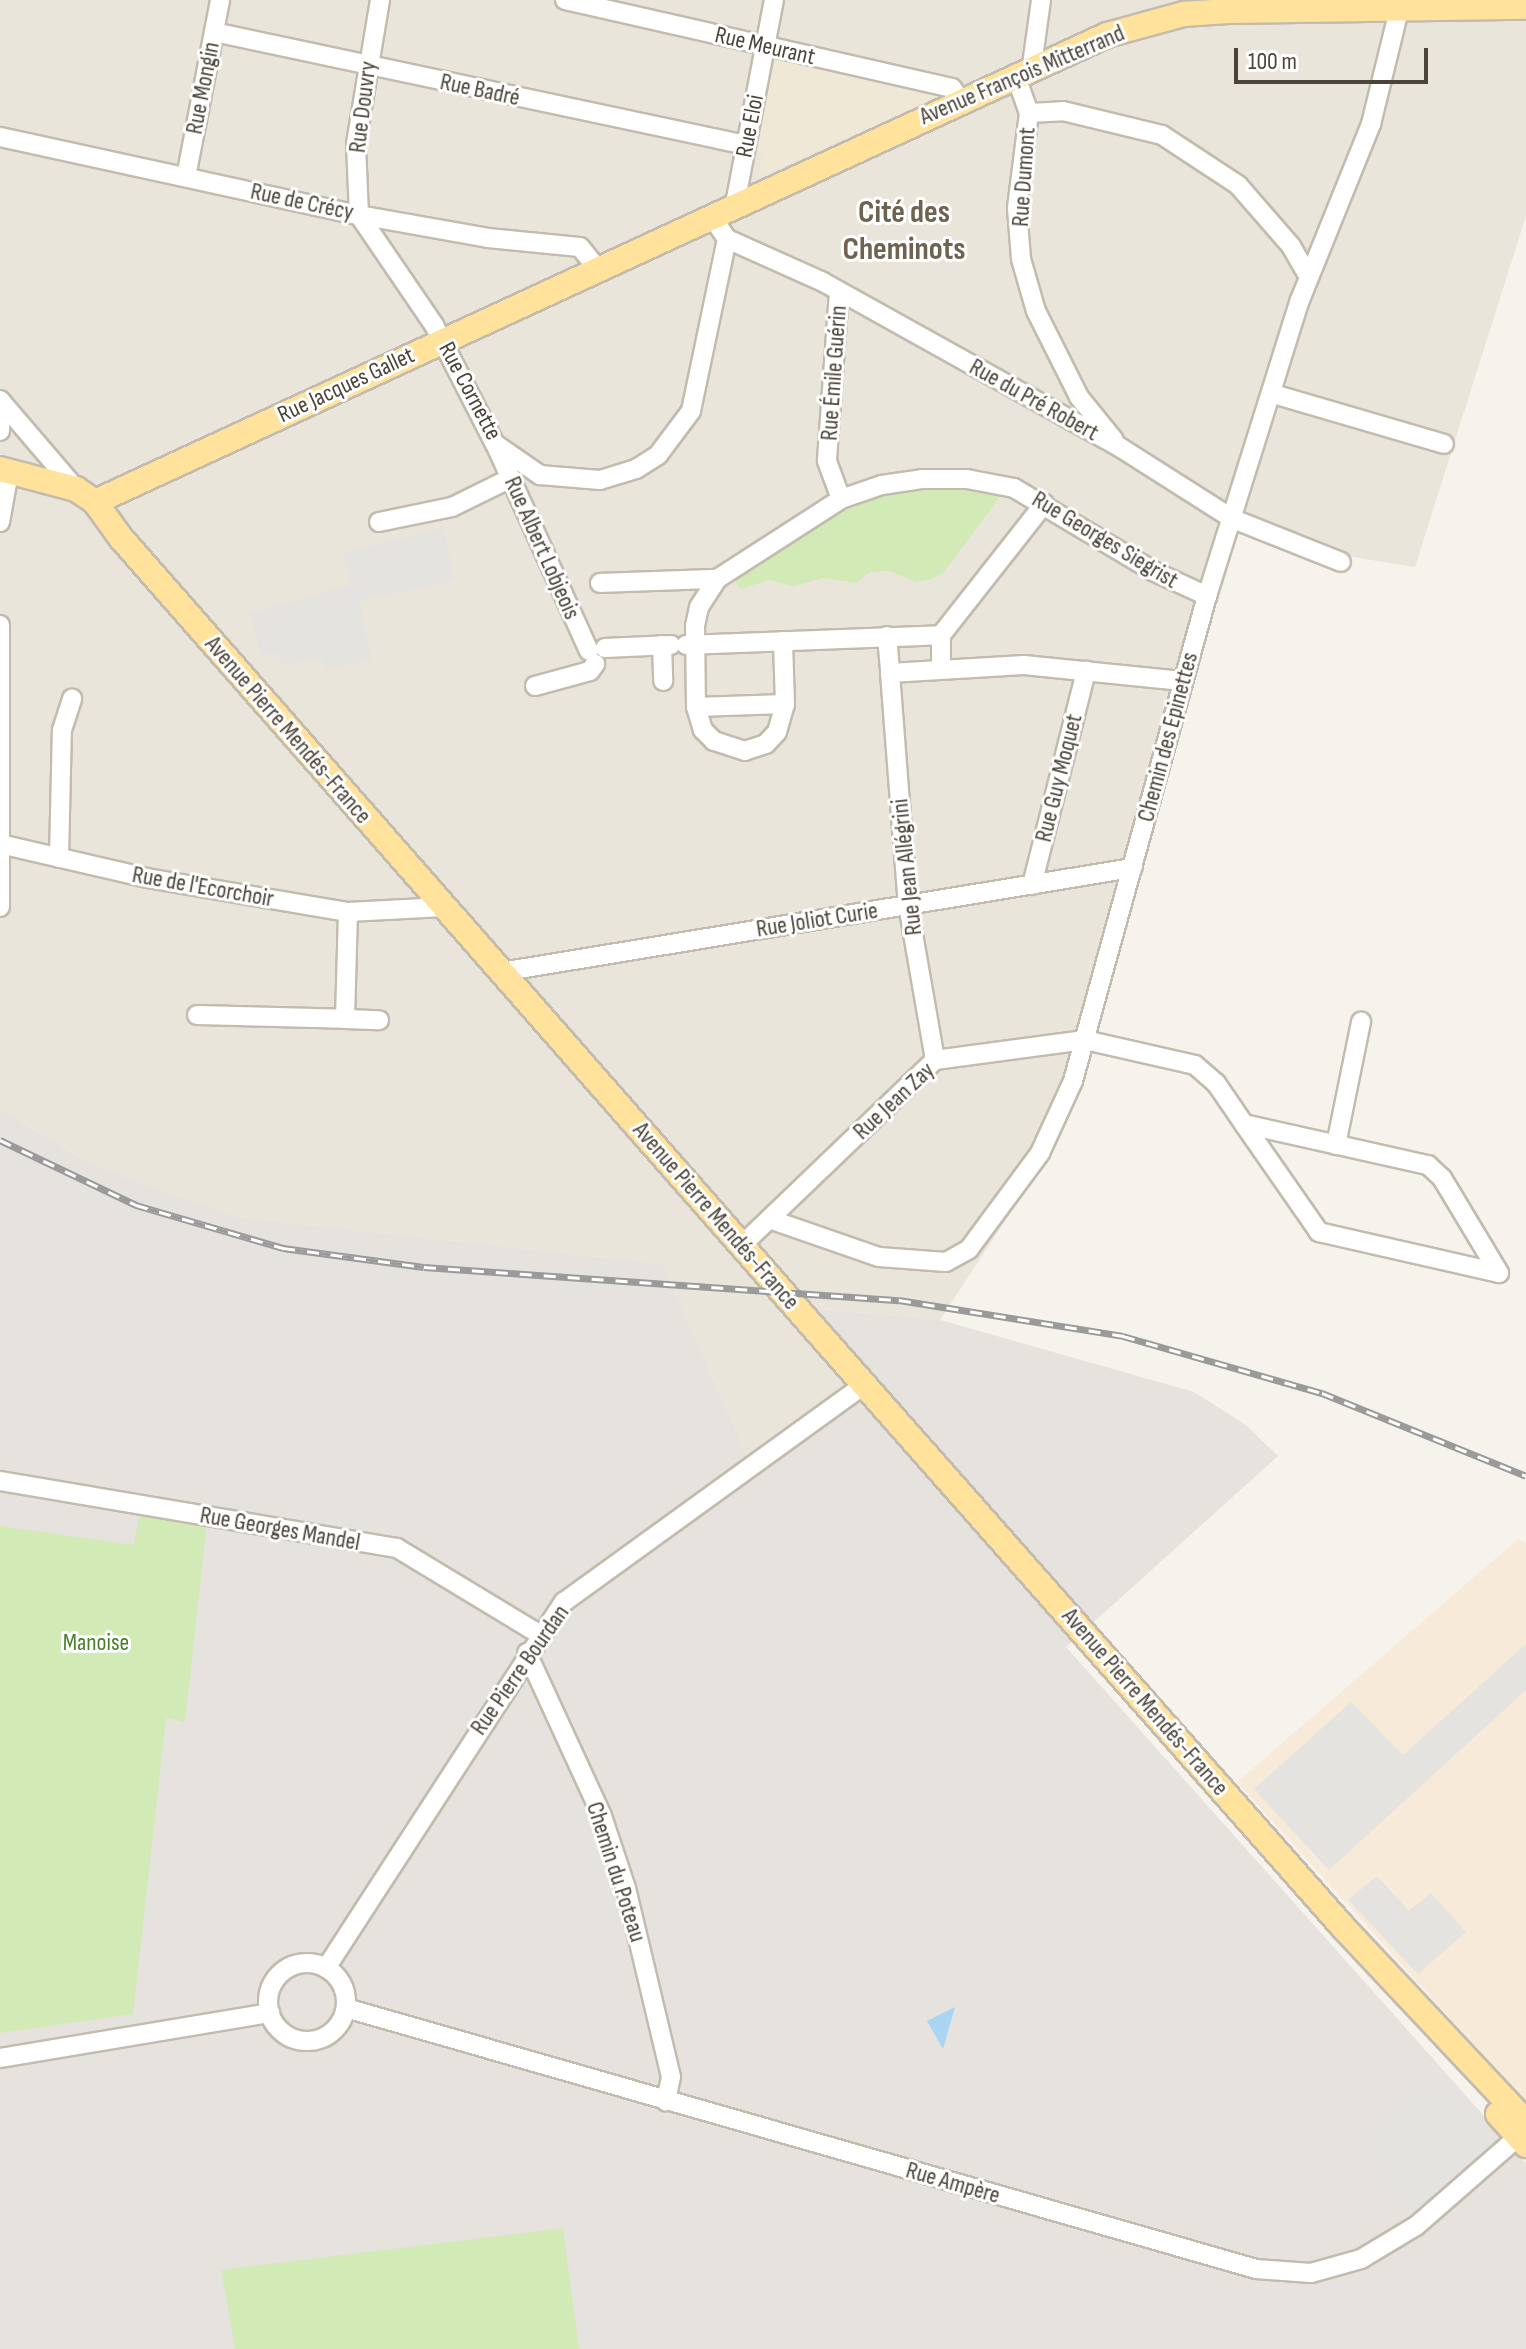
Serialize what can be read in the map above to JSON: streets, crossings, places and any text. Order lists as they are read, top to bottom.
{
  "streets": {
    "main road": ["Avenue François Mitterrand", "Rue Jacques Gallet", "Avenue Pierre Mendés-France"],
    "street": [
      "Rue Meurant",
      "Rue Mongin",
      "Rue Badré",
      "Rue Douvry",
      "Rue Eloi",
      "Rue Dumont",
      "Rue de Crécy",
      "Rue Émile Guérin",
      "Rue Cornette",
      "Rue du Pré Robert",
      "Rue Georges Siegrist",
      "Rue Albert Lobjeois",
      "Chemin des Epinettes",
      "Rue Guy Moquet",
      "Rue Jean Allégrini",
      "Rue de l'Ecorchoir",
      "Rue Joliot Curie",
      "Rue Jean Zay",
      "Rue Georges Mandel",
      "Rue Pierre Bourdan",
      "Chemin du Poteau",
      "Rue Ampère"
    ]
  },
  "crossings": [
    ["Rue Meurant", "Avenue François Mitterrand"],
    ["Rue Meurant", "Rue Eloi"],
    ["Avenue François Mitterrand", "Rue Eloi"],
    ["Avenue François Mitterrand", "Rue Dumont"],
    ["Avenue François Mitterrand", "Rue de Crécy"],
    ["Avenue François Mitterrand", "Rue Jacques Gallet"],
    ["Avenue François Mitterrand", "Chemin des Epinettes"],
    ["Rue Mongin", "Rue Badré"],
    ["Rue Mongin", "Rue de Crécy"],
    ["Rue Badré", "Rue Douvry"],
    ["Rue Badré", "Rue Eloi"],
    ["Rue Douvry", "Rue de Crécy"],
    ["Rue Douvry", "Rue Cornette"],
    ["Rue Dumont", "Rue du Pré Robert"],
    ["Rue de Crécy", "Rue Jacques Gallet"],
    ["Rue de Crécy", "Rue Cornette"],
    ["Rue Émile Guérin", "Rue du Pré Robert"],
    ["Rue Émile Guérin", "Rue Georges Siegrist"],
    ["Rue Jacques Gallet", "Rue Cornette"],
    ["Rue Jacques Gallet", "Avenue Pierre Mendés-France"],
    ["Rue Cornette", "Rue du Pré Robert"],
    ["Rue Cornette", "Rue Albert Lobjeois"],
    ["Rue du Pré Robert", "Chemin des Epinettes"],
    ["Rue Georges Siegrist", "Chemin des Epinettes"],
    ["Avenue Pierre Mendés-France", "Rue de l'Ecorchoir"],
    ["Avenue Pierre Mendés-France", "Rue Joliot Curie"],
    ["Avenue Pierre Mendés-France", "Rue Jean Zay"],
    ["Avenue Pierre Mendés-France", "Rue Pierre Bourdan"],
    ["Avenue Pierre Mendés-France", "Rue Ampère"],
    ["Chemin des Epinettes", "Rue Joliot Curie"],
    ["Chemin des Epinettes", "Rue Jean Zay"],
    ["Rue Guy Moquet", "Rue Joliot Curie"],
    ["Rue Jean Allégrini", "Rue Joliot Curie"],
    ["Rue Jean Allégrini", "Rue Jean Zay"],
    ["Rue Georges Mandel", "Rue Pierre Bourdan"],
    ["Rue Pierre Bourdan", "Chemin du Poteau"],
    ["Rue Pierre Bourdan", "Rue Ampère"],
    ["Chemin du Poteau", "Rue Ampère"]
  ],
  "districts": ["Cité des Cheminots"],
  "parks": ["Manoise"],
  "scale_bar": "100 m"
}
